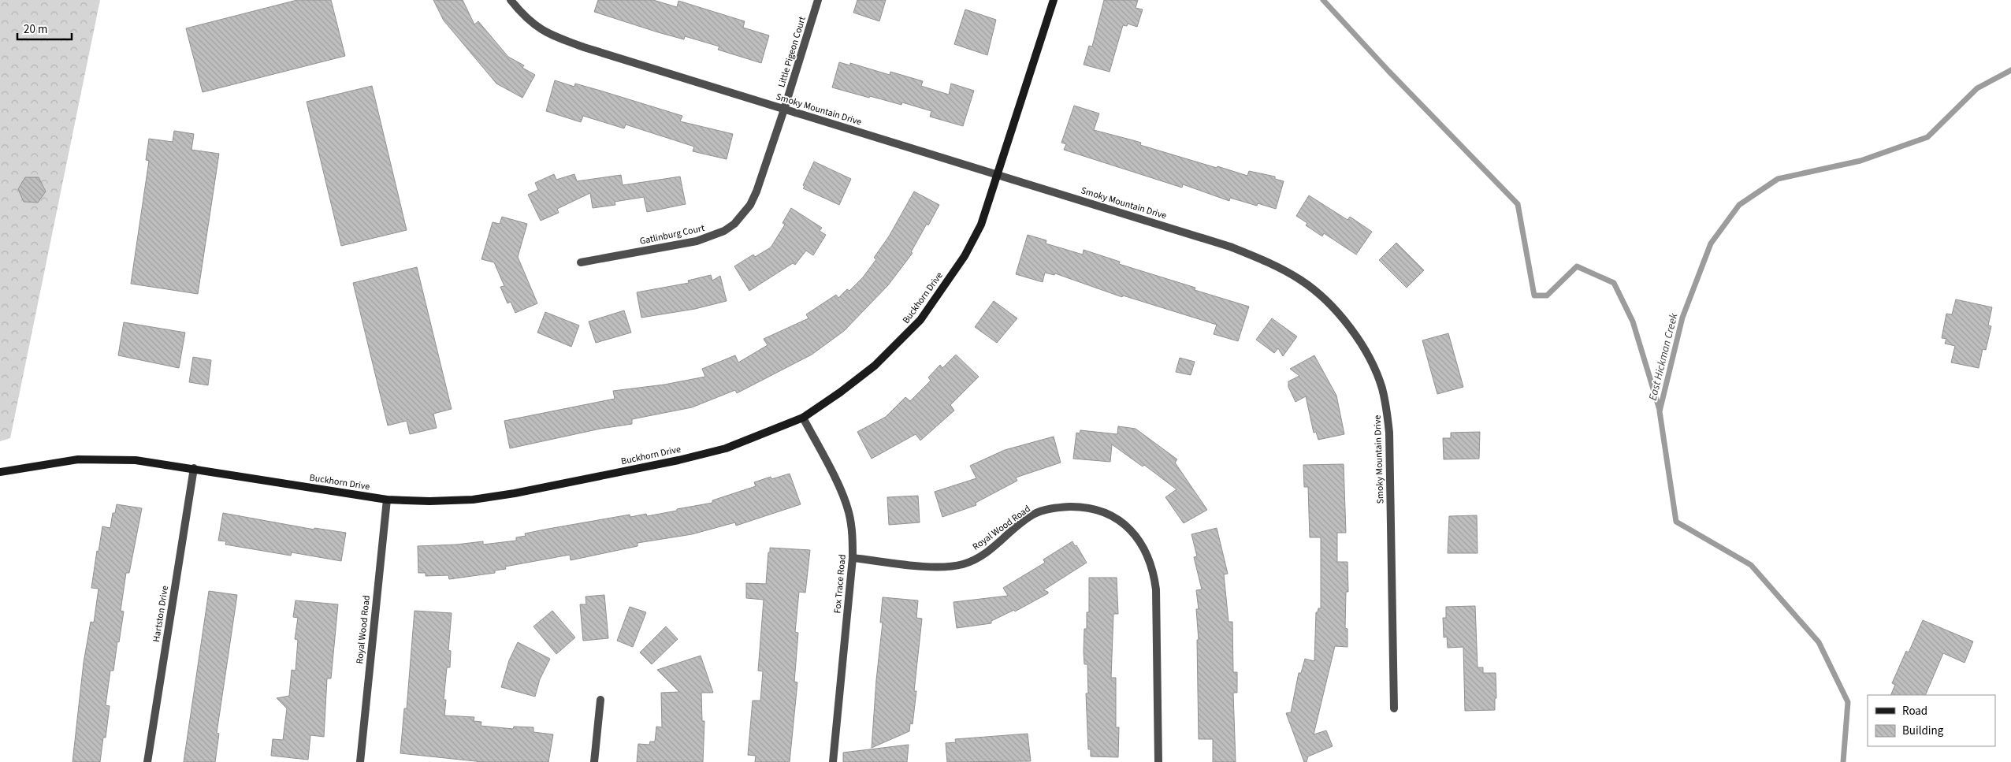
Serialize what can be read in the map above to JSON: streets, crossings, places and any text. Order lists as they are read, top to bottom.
{
  "streets": {
    "street": [
      "Little Pigeon Court",
      "Smoky Mountain Drive",
      "Gatlinburg Court",
      "Buckhorn Drive",
      "Royal Wood Road",
      "Fox Trace Road",
      "Hartston Drive"
    ]
  },
  "crossings": [
    ["Little Pigeon Court", "Smoky Mountain Drive"],
    ["Little Pigeon Court", "Gatlinburg Court"],
    ["Smoky Mountain Drive", "Gatlinburg Court"],
    ["Smoky Mountain Drive", "Buckhorn Drive"],
    ["Buckhorn Drive", "Royal Wood Road"],
    ["Buckhorn Drive", "Fox Trace Road"],
    ["Buckhorn Drive", "Hartston Drive"],
    ["Royal Wood Road", "Fox Trace Road"]
  ],
  "water": ["East Hickman Creek"],
  "legend": ["Road", "Building"],
  "scale_bar": "20 m"
}
